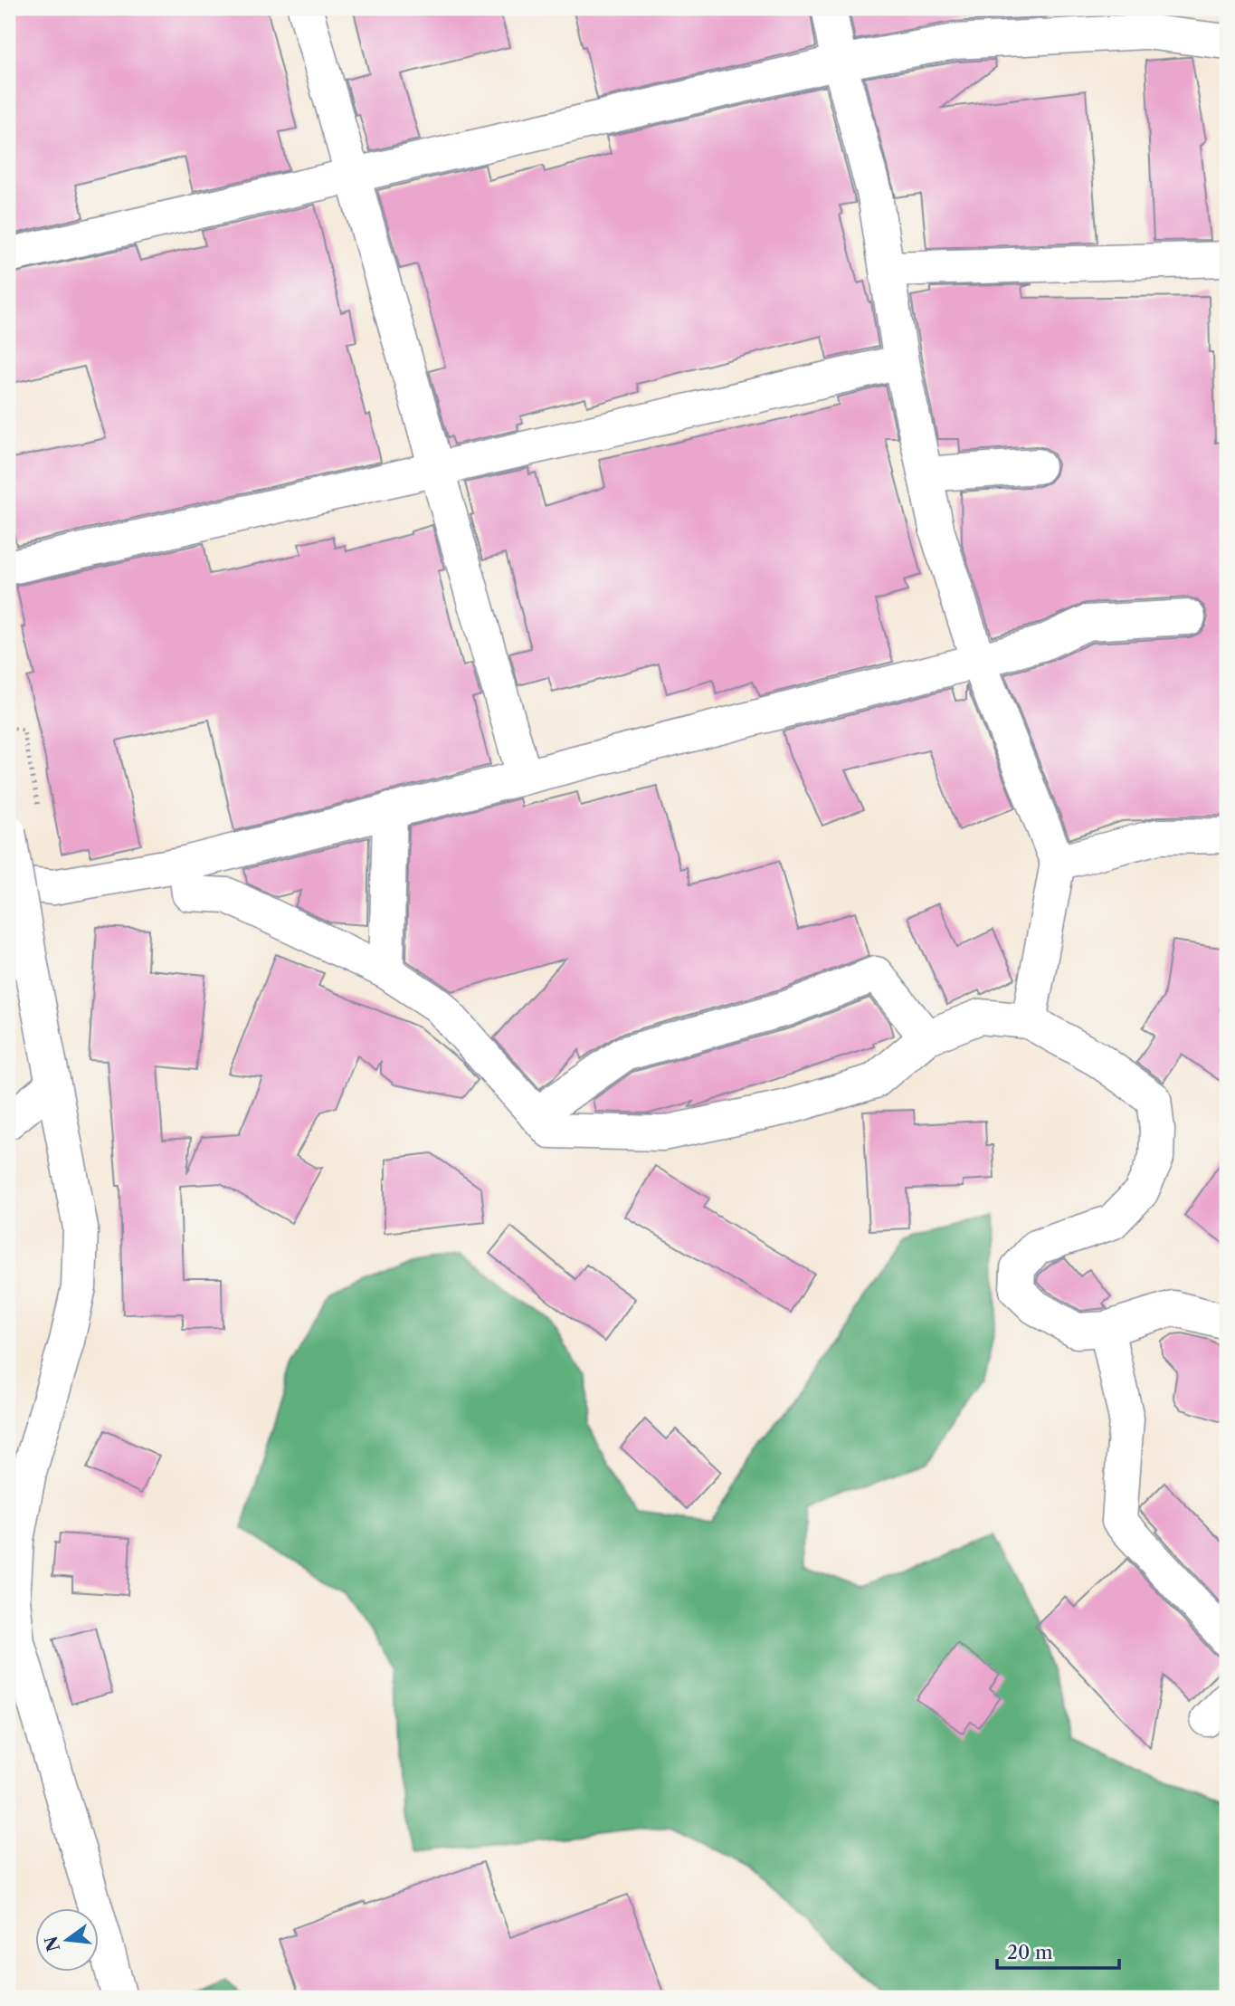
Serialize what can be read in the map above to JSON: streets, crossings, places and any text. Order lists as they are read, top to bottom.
{
  "scale_bar": "20 m",
  "north": "left"
}
